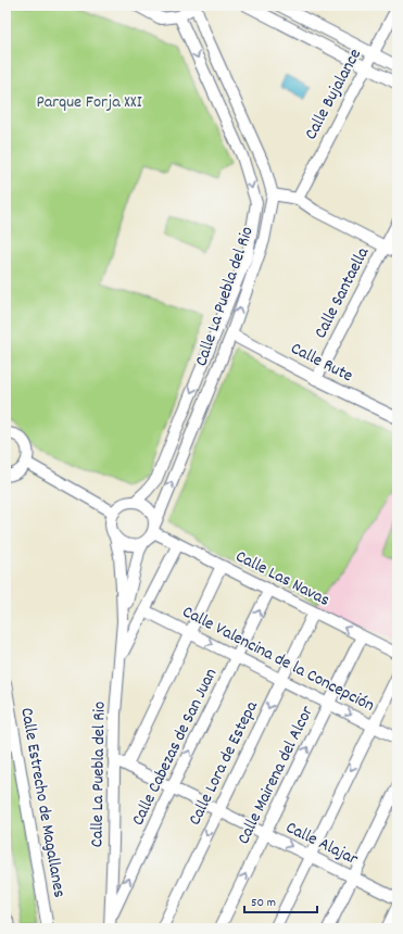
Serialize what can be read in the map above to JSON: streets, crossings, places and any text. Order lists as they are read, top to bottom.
{
  "streets": {
    "street": [
      "Calle Bujalance",
      "Calle Santaella",
      "Calle La Puebla del Rio",
      "Calle Rute",
      "Calle Las Navas",
      "Calle Valencina de la Concepción",
      "Calle Cabezas de San Juan",
      "Calle Lora de Estepa",
      "Calle Mairena del Alcor",
      "Calle Estrecho de Magallanes",
      "Calle Alajar"
    ]
  },
  "crossings": [
    ["Calle Santaella", "Calle Rute"],
    ["Calle La Puebla del Rio", "Calle Rute"],
    ["Calle La Puebla del Rio", "Calle Las Navas"],
    ["Calle La Puebla del Rio", "Calle Cabezas de San Juan"],
    ["Calle La Puebla del Rio", "Calle Alajar"],
    ["Calle Las Navas", "Calle Cabezas de San Juan"],
    ["Calle Las Navas", "Calle Lora de Estepa"],
    ["Calle Las Navas", "Calle Mairena del Alcor"],
    ["Calle Valencina de la Concepción", "Calle Cabezas de San Juan"],
    ["Calle Valencina de la Concepción", "Calle Lora de Estepa"],
    ["Calle Valencina de la Concepción", "Calle Mairena del Alcor"],
    ["Calle Cabezas de San Juan", "Calle Alajar"],
    ["Calle Lora de Estepa", "Calle Alajar"],
    ["Calle Mairena del Alcor", "Calle Alajar"]
  ],
  "one_way": ["Calle Valencina de la Concepción", "Calle Lora de Estepa"],
  "parks": ["Parque Forja XXI"],
  "scale_bar": "50 m"
}
